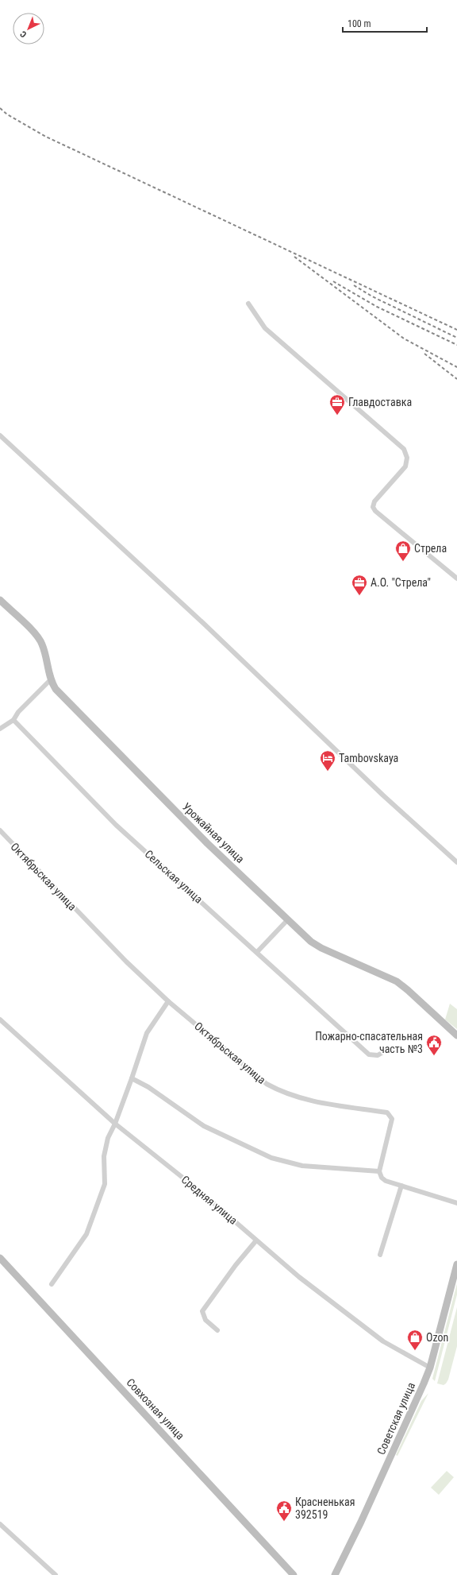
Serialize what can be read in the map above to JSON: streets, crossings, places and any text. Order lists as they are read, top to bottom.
{
  "streets": {
    "street": [
      "Урожайная улица",
      "Октябрьская улица",
      "Сельская улица",
      "Средняя улица",
      "Совхозная улица",
      "Советская улица"
    ]
  },
  "crossings": [
    ["Средняя улица", "Советская улица"]
  ],
  "places": {
    "office": ["Главдоставка", "А.О. \"Стрела\""],
    "shop": ["Стрела", "Ozon"],
    "hotel": ["Tambovskaya"],
    "public building": ["Пожарно-спасательная часть №3", "Красненькая 392519"]
  },
  "scale_bar": "100 m",
  "north": "bottom left"
}
